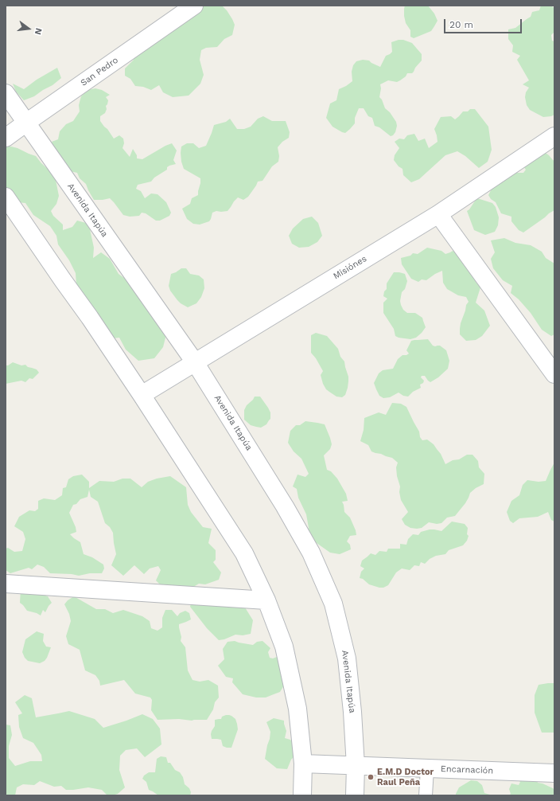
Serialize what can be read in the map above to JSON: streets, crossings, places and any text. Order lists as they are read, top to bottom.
{
  "streets": {
    "street": [
      "San Pedro",
      "Avenida Itapúa",
      "Misiónes",
      "Encarnación"
    ]
  },
  "crossings": [
    ["San Pedro", "Avenida Itapúa"],
    ["Avenida Itapúa", "Misiónes"],
    ["Avenida Itapúa", "Encarnación"]
  ],
  "places": ["E.M.D Doctor Raul Peña"],
  "scale_bar": "20 m",
  "north": "right"
}
